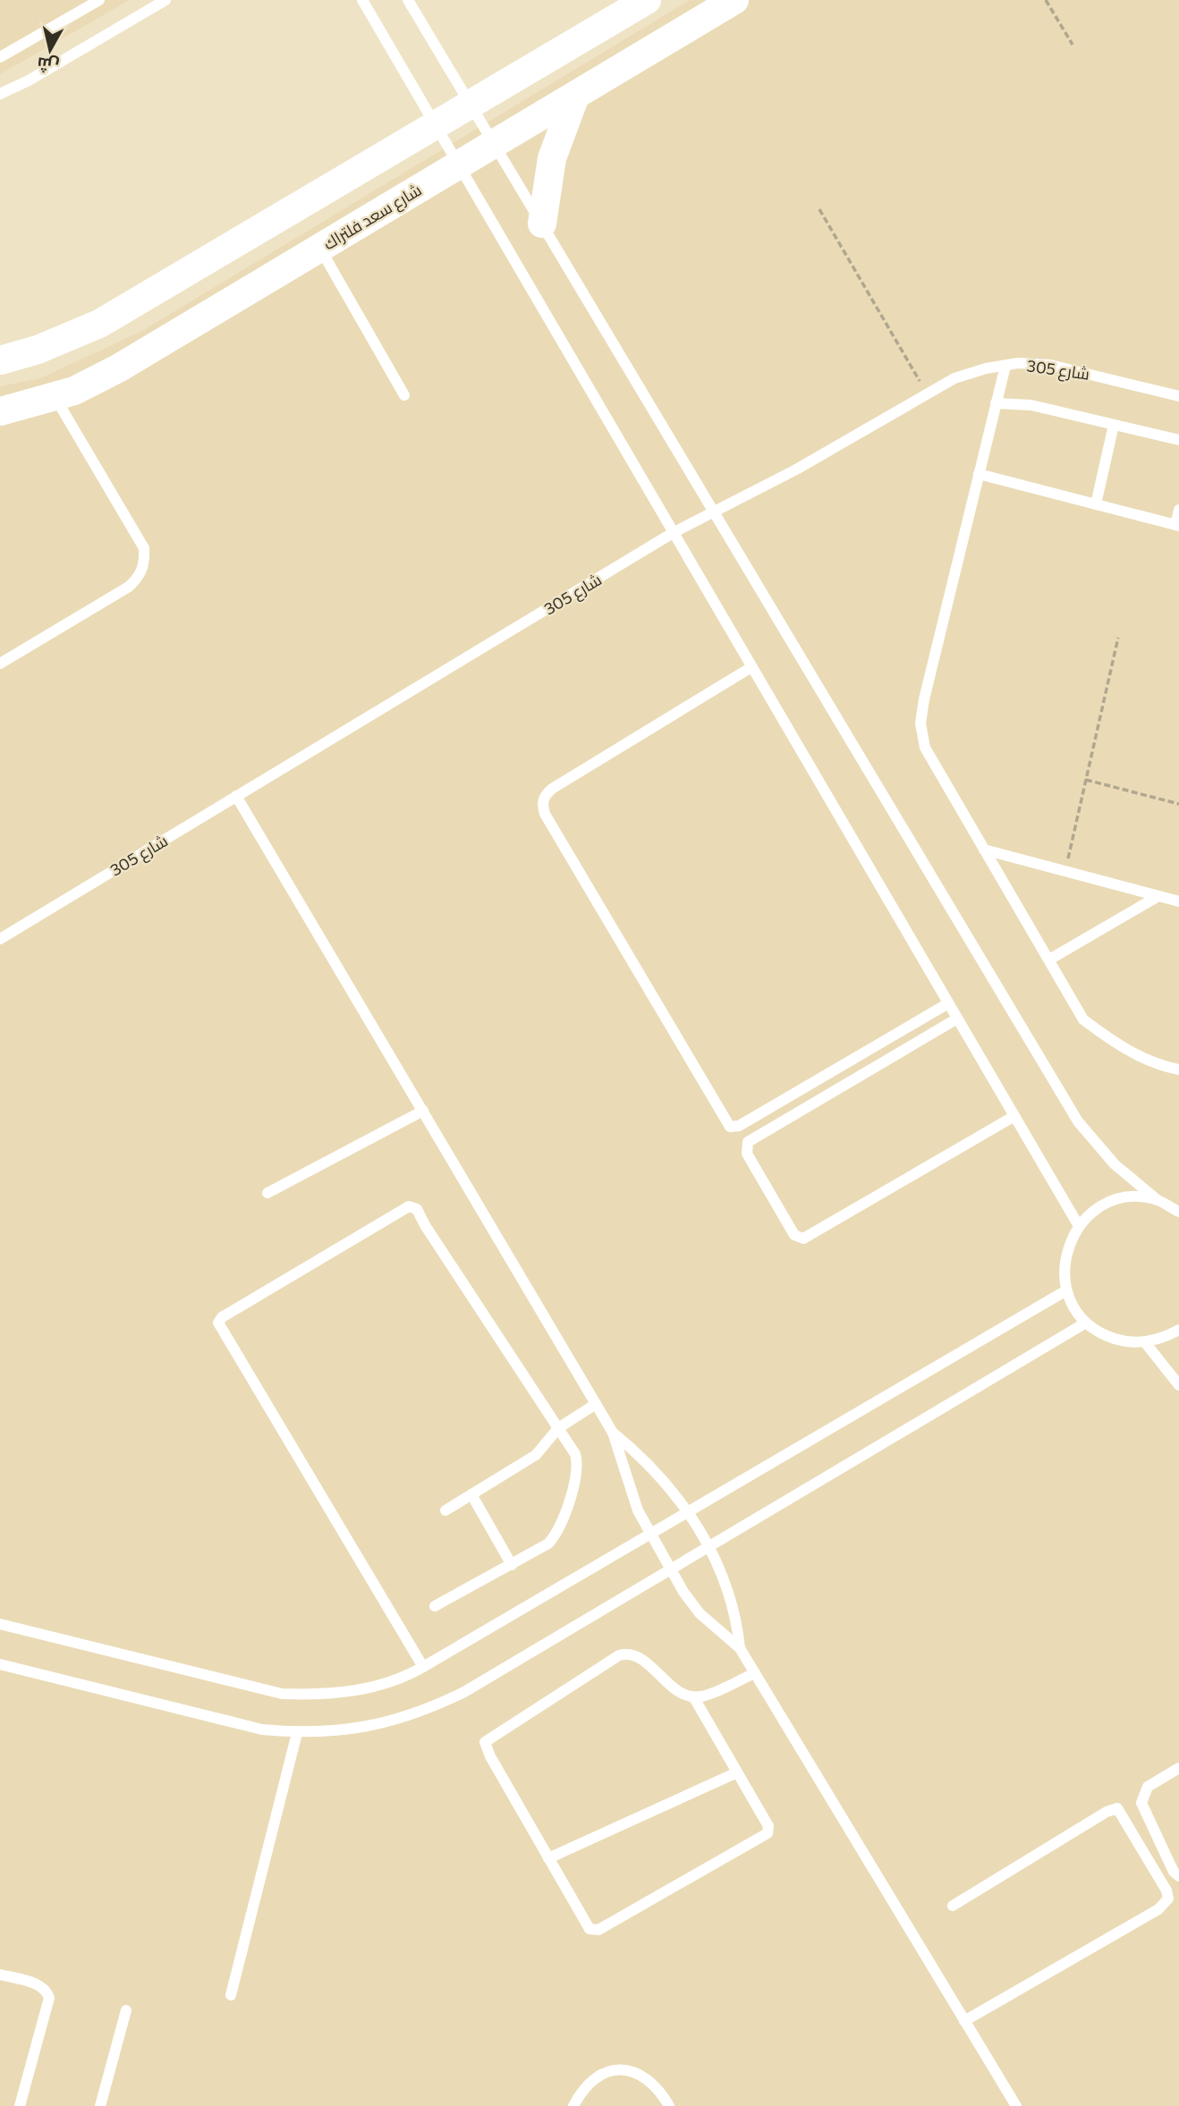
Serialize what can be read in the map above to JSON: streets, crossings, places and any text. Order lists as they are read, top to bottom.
{
  "streets": {
    "street": ["شارع سعد فلتراك"],
    "lane": ["شارع 305"]
  },
  "north": "bottom"
}
